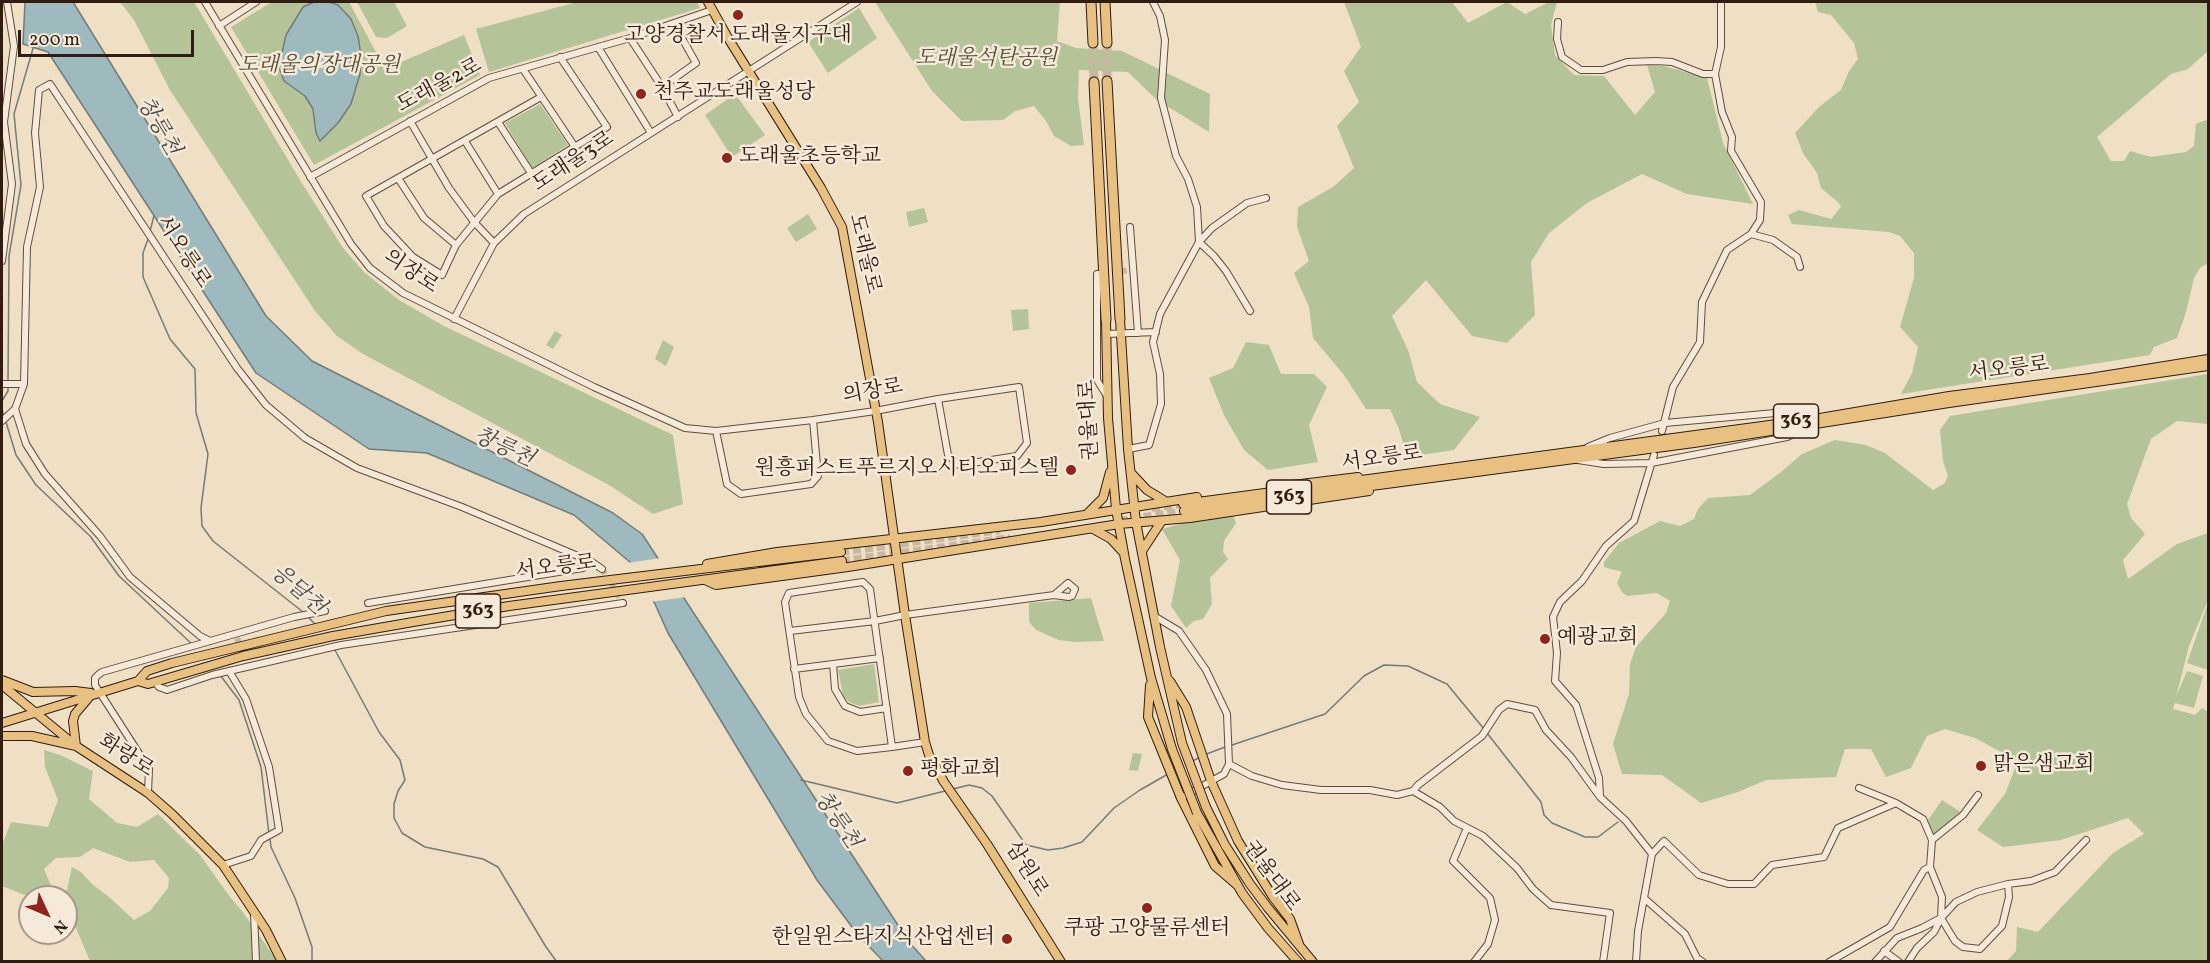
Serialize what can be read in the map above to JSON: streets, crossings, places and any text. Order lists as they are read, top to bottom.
{
  "streets": {
    "highway": ["권율대로"],
    "main road": [
      "서오릉로",
      "도래울로",
      "363",
      "화랑로",
      "삼원로"
    ],
    "street": ["도래울2로", "도래울3로", "의장로"]
  },
  "crossings": [
    ["도래울2로", "도래울로"],
    ["도래울2로", "의장로"],
    ["도래울3로", "도래울로"],
    ["도래울3로", "의장로"],
    ["서오릉로", "363"],
    ["도래울로", "의장로"],
    ["363", "화랑로"]
  ],
  "water": ["창릉천", "응달천"],
  "parks": ["도래울석탄공원", "도래울의장대공원"],
  "places": [
    "고양경찰서 도래울지구대",
    "천주교도래울성당",
    "도래울초등학교",
    "원흥퍼스트푸르지오시티오피스텔",
    "예광교회",
    "맑은샘교회",
    "평화교회",
    "쿠팡 고양물류센터",
    "한일윈스타지식산업센터"
  ],
  "scale_bar": "200 m",
  "north": "bottom right"
}
